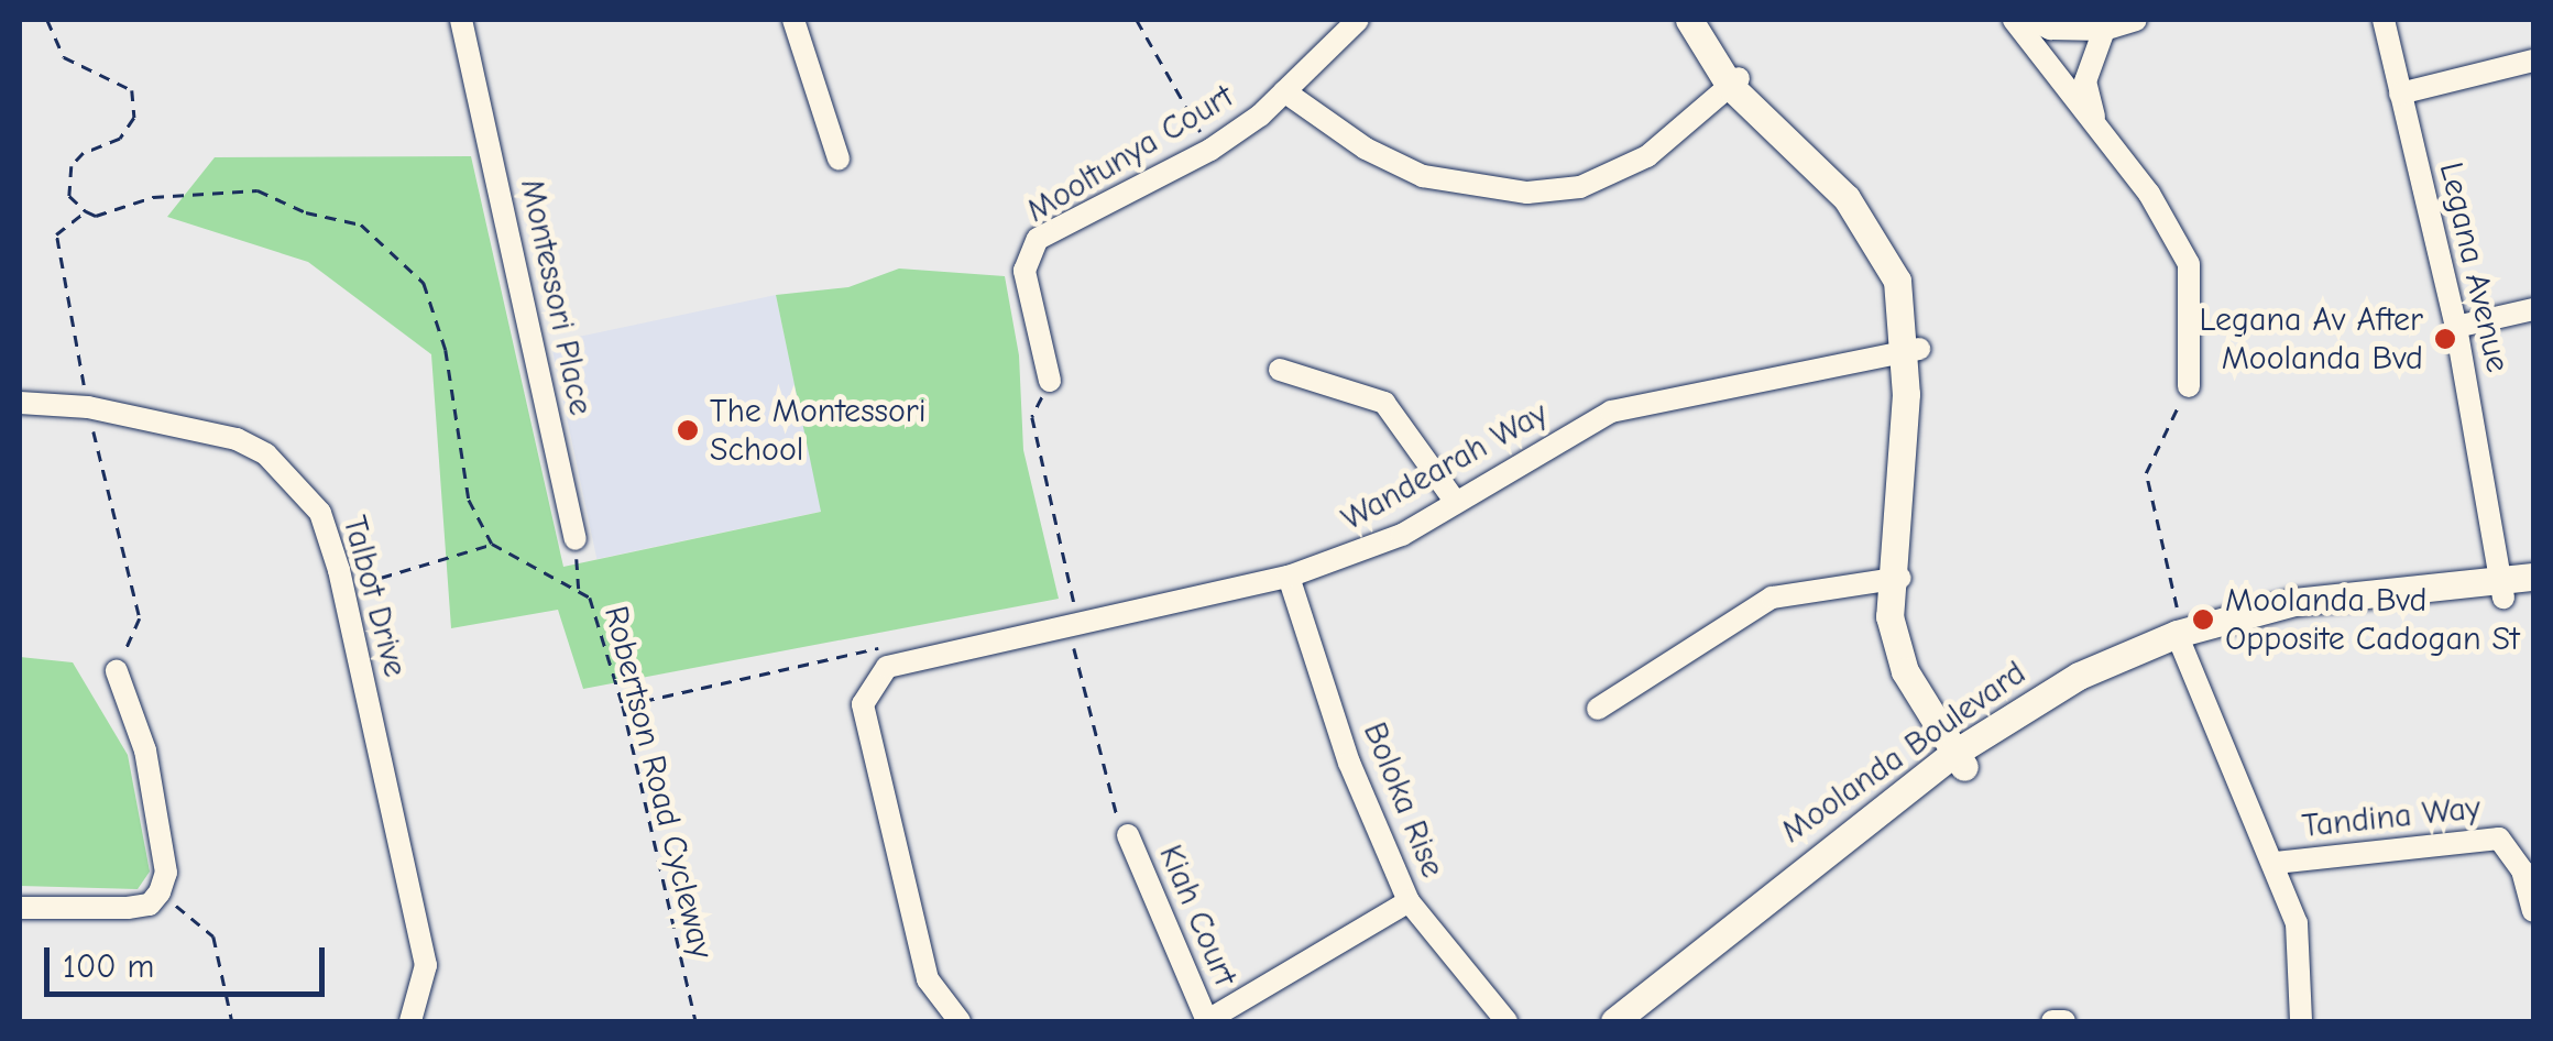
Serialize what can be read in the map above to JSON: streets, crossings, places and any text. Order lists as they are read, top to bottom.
{
  "streets": {
    "street": [
      "Mooltunya Court",
      "Legana Avenue",
      "Montessori Place",
      "Wandearah Way",
      "Talbot Drive",
      "Moolanda Boulevard",
      "Boloka Rise",
      "Tandina Way",
      "Kiah Court"
    ],
    "path": ["Robertson Road Cycleway"]
  },
  "crossings": [
    ["Legana Avenue", "Moolanda Boulevard"],
    ["Wandearah Way", "Boloka Rise"]
  ],
  "places": ["Legana Av After Moolanda Bvd", "The Montessori School", "Moolanda Bvd Opposite Cadogan St"],
  "scale_bar": "100 m"
}
